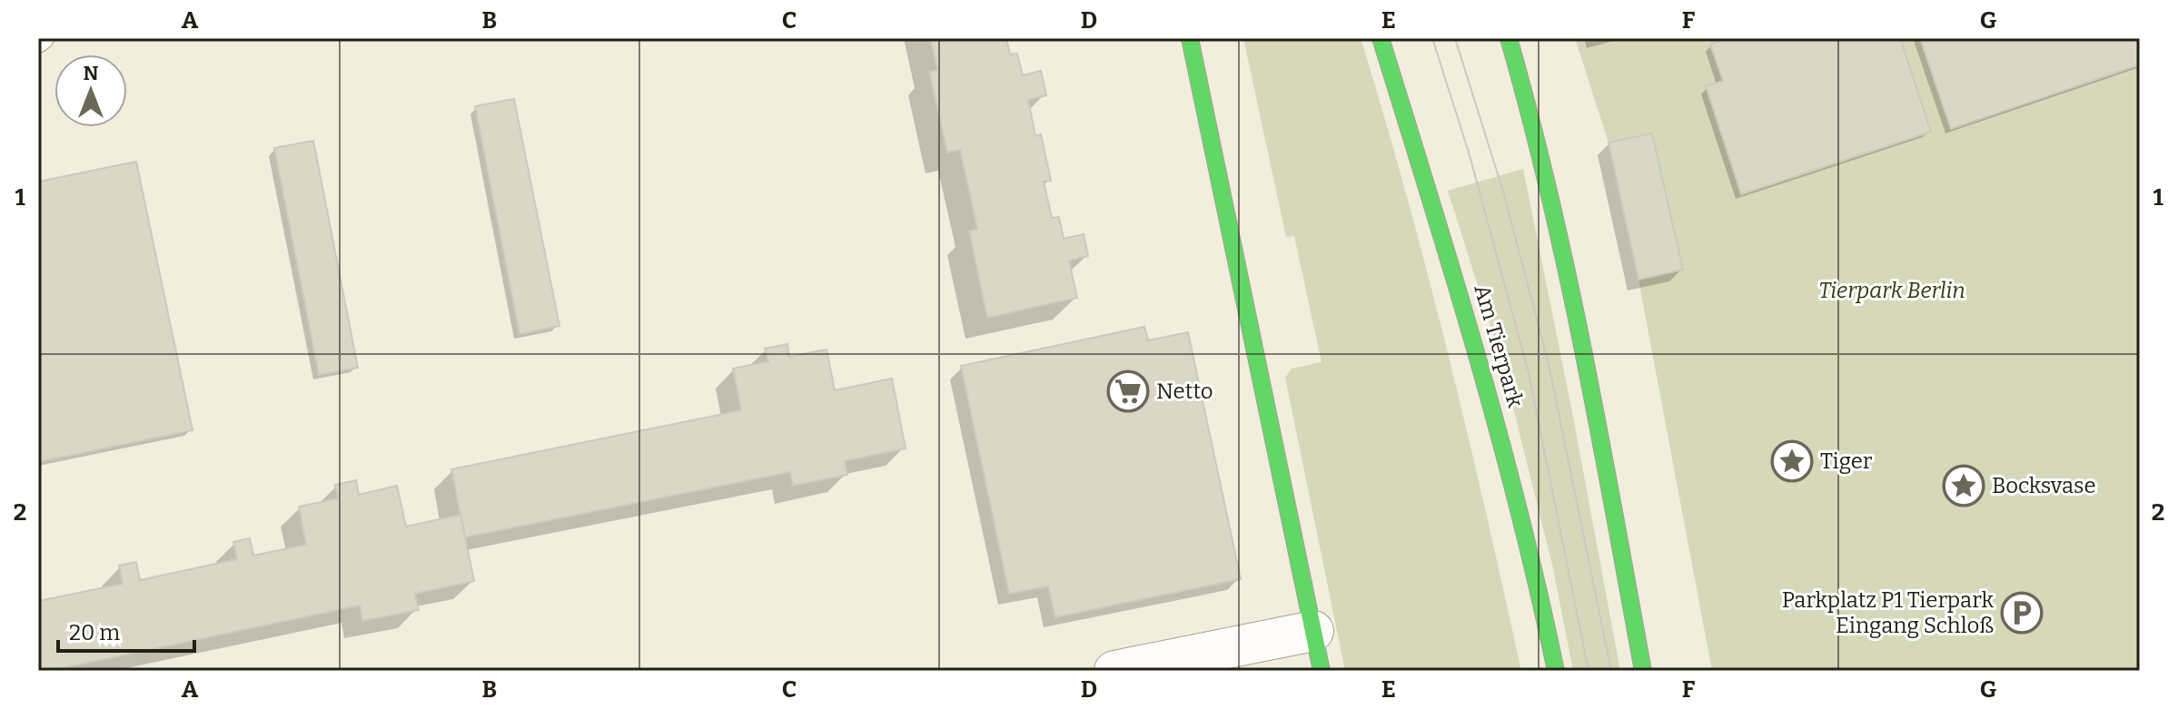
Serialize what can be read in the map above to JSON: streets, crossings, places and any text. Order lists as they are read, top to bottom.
{
  "streets": {
    "main road": ["Am Tierpark"]
  },
  "parks": ["Tierpark Berlin"],
  "places": {
    "supermarket": ["Netto"],
    "place": ["Tiger", "Bocksvase"],
    "parking": ["Parkplatz P1 Tierpark Eingang Schloß"]
  },
  "scale_bar": "20 m",
  "north": "top",
  "grid": {
    "columns": [
      "A",
      "B",
      "C",
      "D",
      "E",
      "F",
      "G"
    ],
    "rows": ["1", "2"]
  }
}
